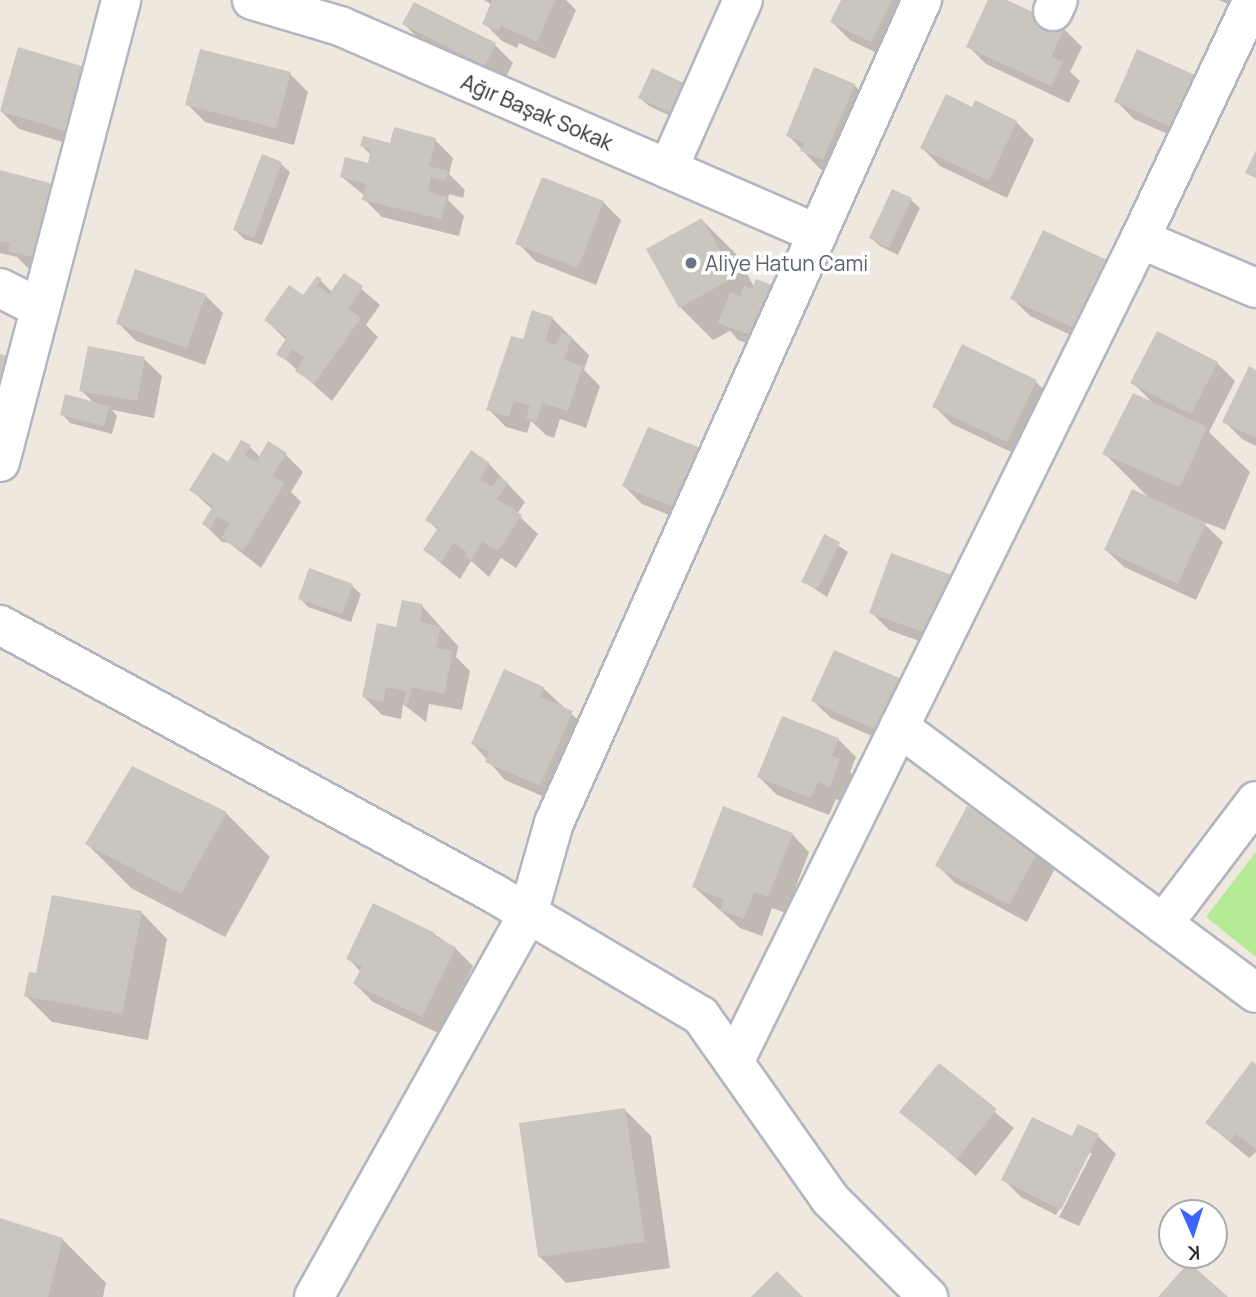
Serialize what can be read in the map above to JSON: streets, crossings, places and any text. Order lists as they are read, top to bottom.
{
  "streets": {
    "street": ["Ağır Başak Sokak"]
  },
  "places": ["Aliye Hatun Cami"],
  "north": "bottom"
}
